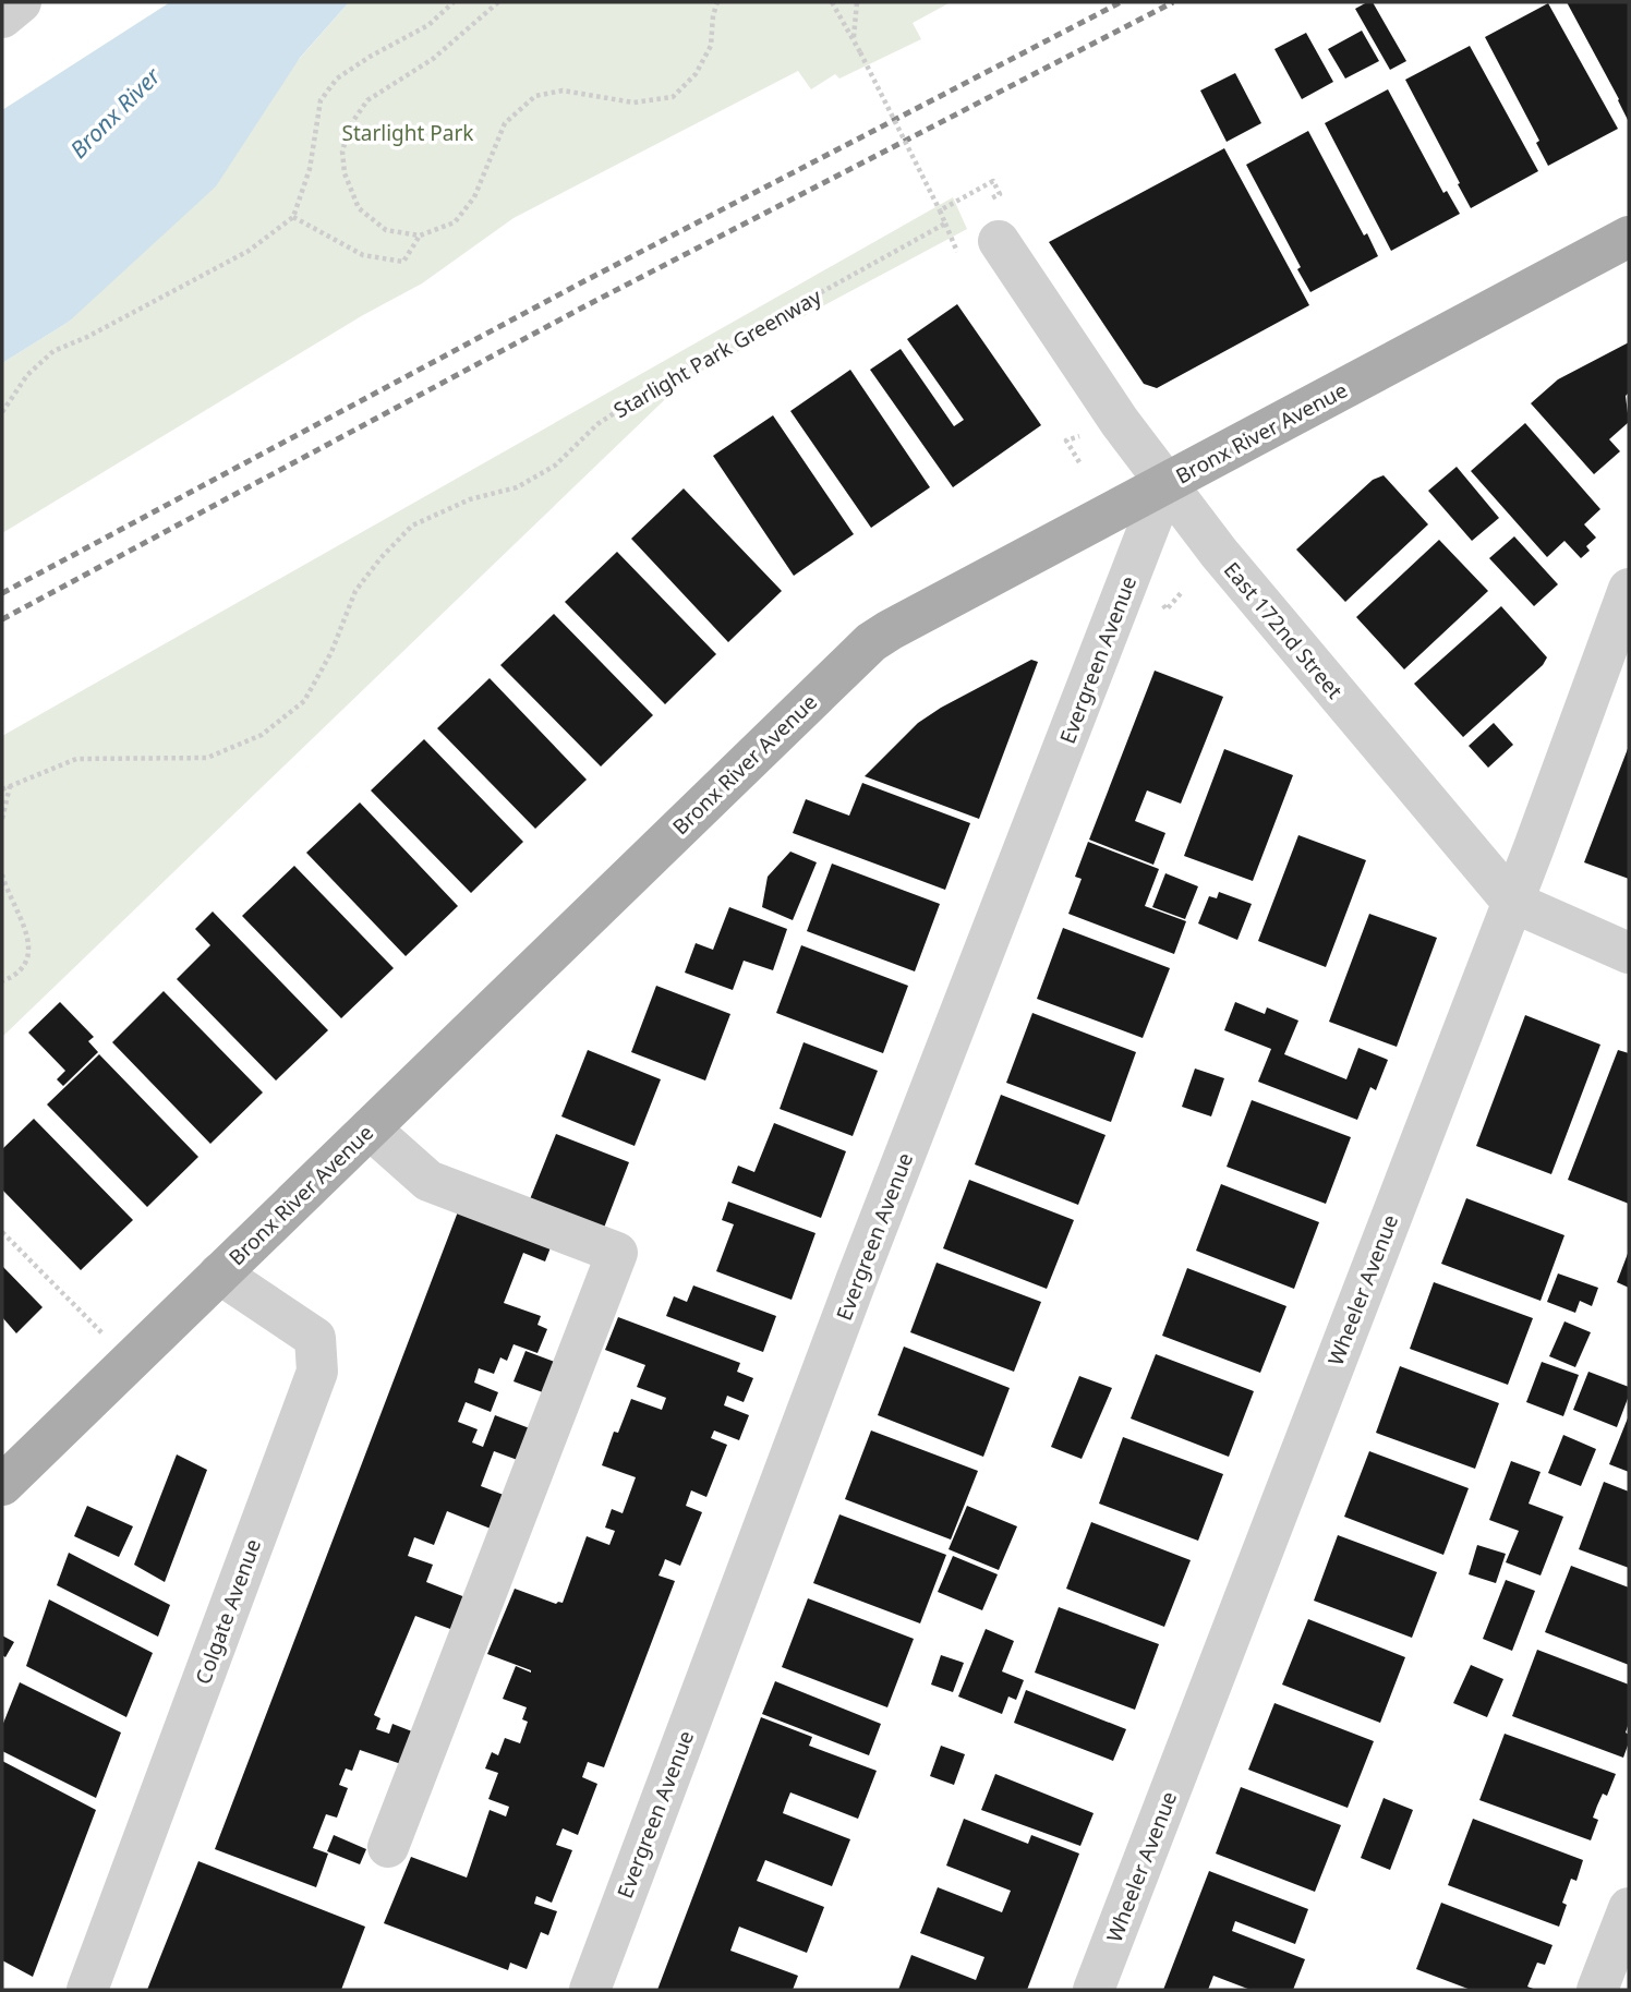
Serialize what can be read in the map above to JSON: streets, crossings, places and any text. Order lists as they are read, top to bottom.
{
  "streets": {
    "main road": ["Bronx River Avenue"],
    "street": [
      "East 172nd Street",
      "Evergreen Avenue",
      "Wheeler Avenue",
      "Colgate Avenue"
    ],
    "path": ["Starlight Park Greenway"]
  },
  "crossings": [
    ["Bronx River Avenue", "East 172nd Street"],
    ["Bronx River Avenue", "Evergreen Avenue"],
    ["Bronx River Avenue", "Colgate Avenue"],
    ["East 172nd Street", "Evergreen Avenue"],
    ["East 172nd Street", "Wheeler Avenue"]
  ],
  "water": ["Bronx River"],
  "parks": ["Starlight Park"]
}
